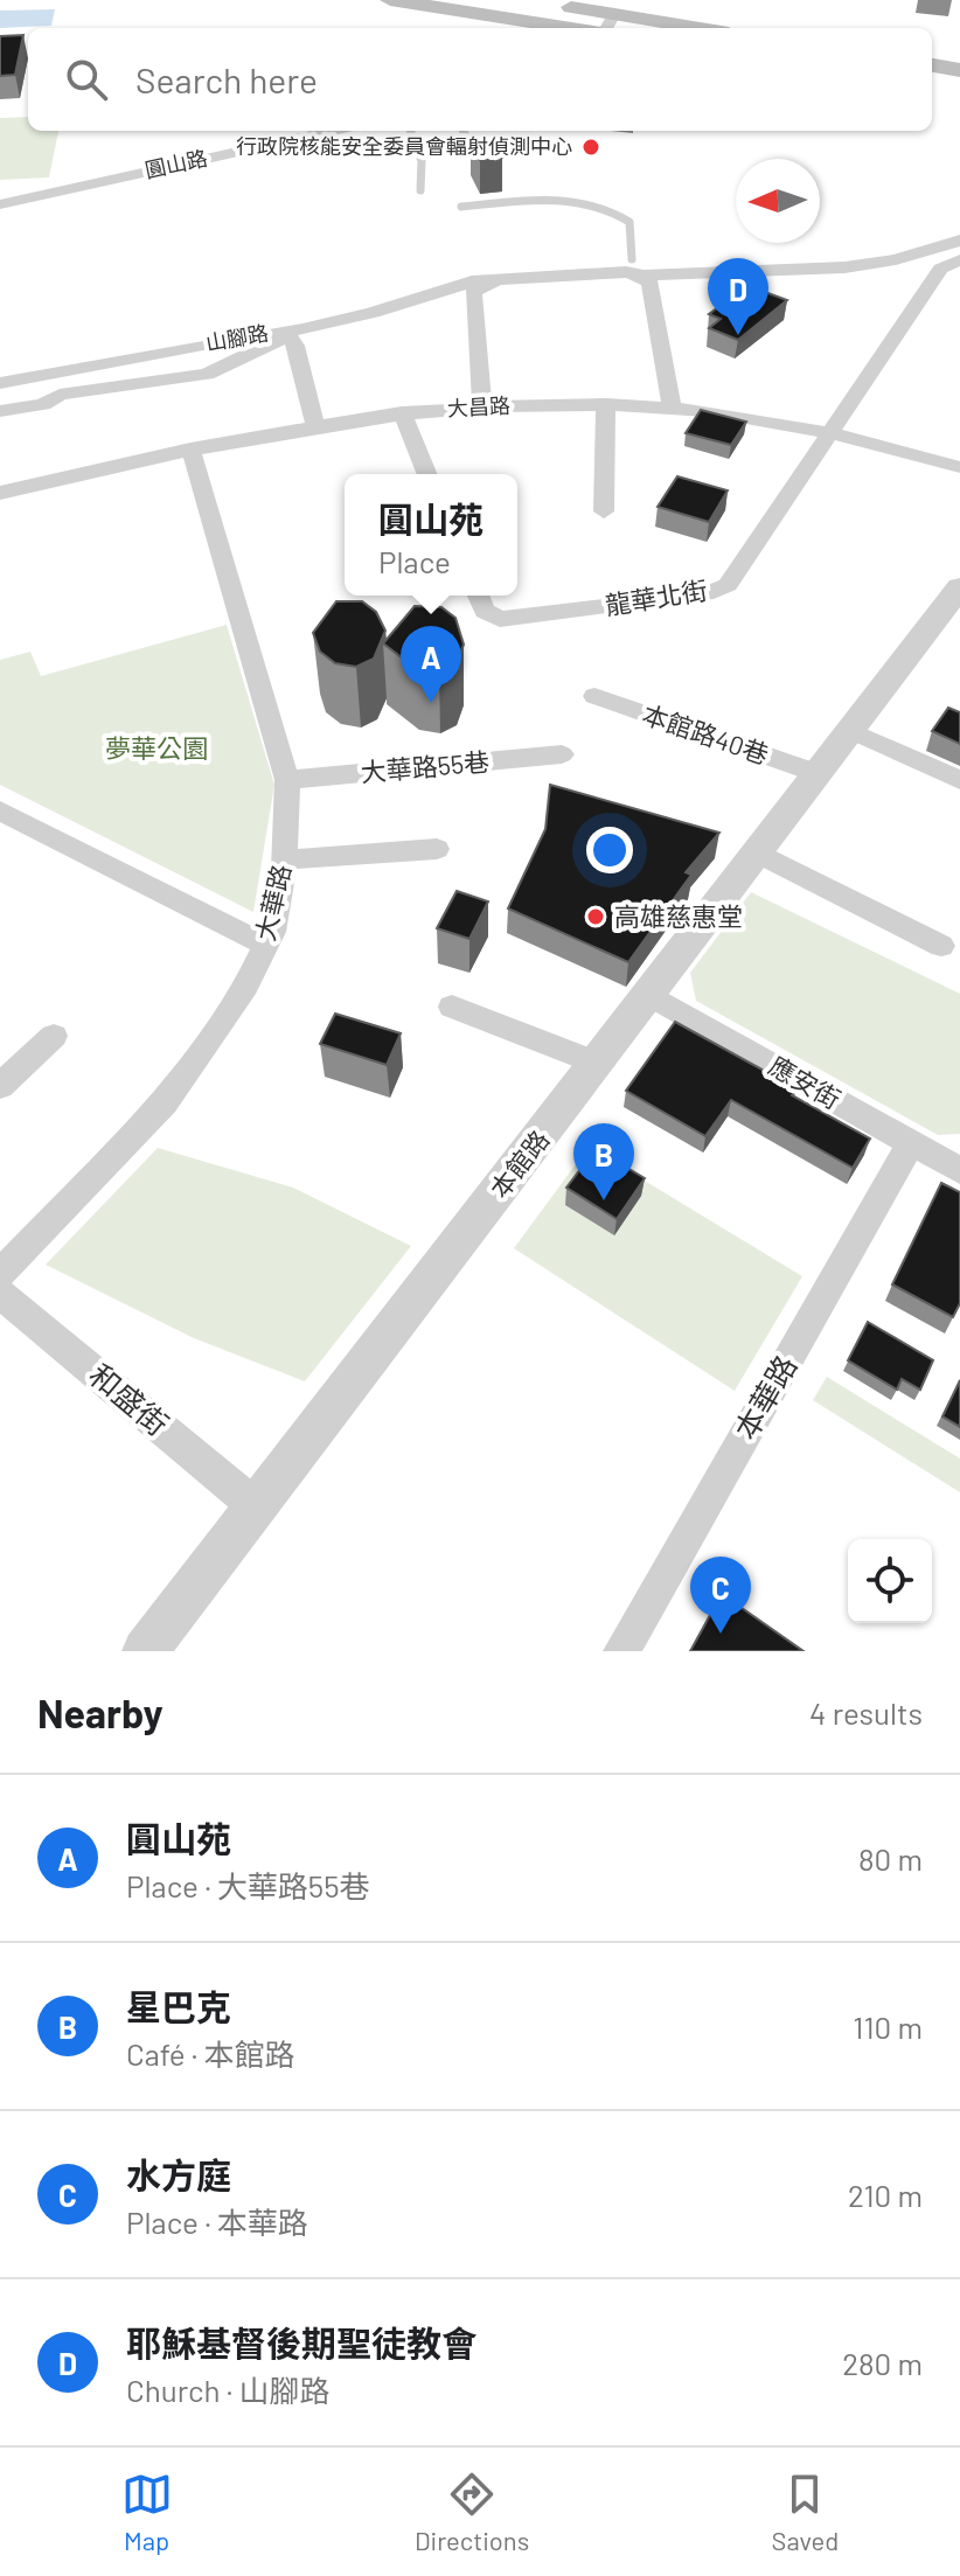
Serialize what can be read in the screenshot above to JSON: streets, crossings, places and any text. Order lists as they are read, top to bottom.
{
  "streets": {
    "street": [
      "圓山路",
      "山腳路",
      "大昌路",
      "龍華北街",
      "本館路40巷",
      "大華路55巷",
      "大華路",
      "應安街",
      "本館路",
      "本華路",
      "和盛街"
    ]
  },
  "crossings": [
    ["大昌路", "龍華北街"],
    ["大昌路", "大華路"],
    ["本館路40巷", "本館路"],
    ["大華路55巷", "大華路"],
    ["應安街", "本館路"],
    ["應安街", "本華路"],
    ["本館路", "和盛街"]
  ],
  "parks": ["夢華公園"],
  "places": ["行政院核能安全委員會輻射偵測中心", "高雄慈惠堂"],
  "north": "left",
  "page": {
    "search": "Search here",
    "pins": [
      "D",
      "A",
      "B",
      "C"
    ],
    "popup": ["圓山苑", "Place"],
    "heading": ["Nearby", "4 results"],
    "list": [
      {
        "mark": "A",
        "name": "圓山苑",
        "note": "Place · 大華路55巷",
        "value": "80 m"
      },
      {
        "mark": "B",
        "name": "星巴克",
        "note": "Café · 本館路",
        "value": "110 m"
      },
      {
        "mark": "C",
        "name": "水方庭",
        "note": "Place · 本華路",
        "value": "210 m"
      },
      {
        "mark": "D",
        "name": "耶穌基督後期聖徒教會",
        "note": "Church · 山腳路",
        "value": "280 m"
      }
    ],
    "nav": ["Map", "Directions", "Saved"]
  }
}
